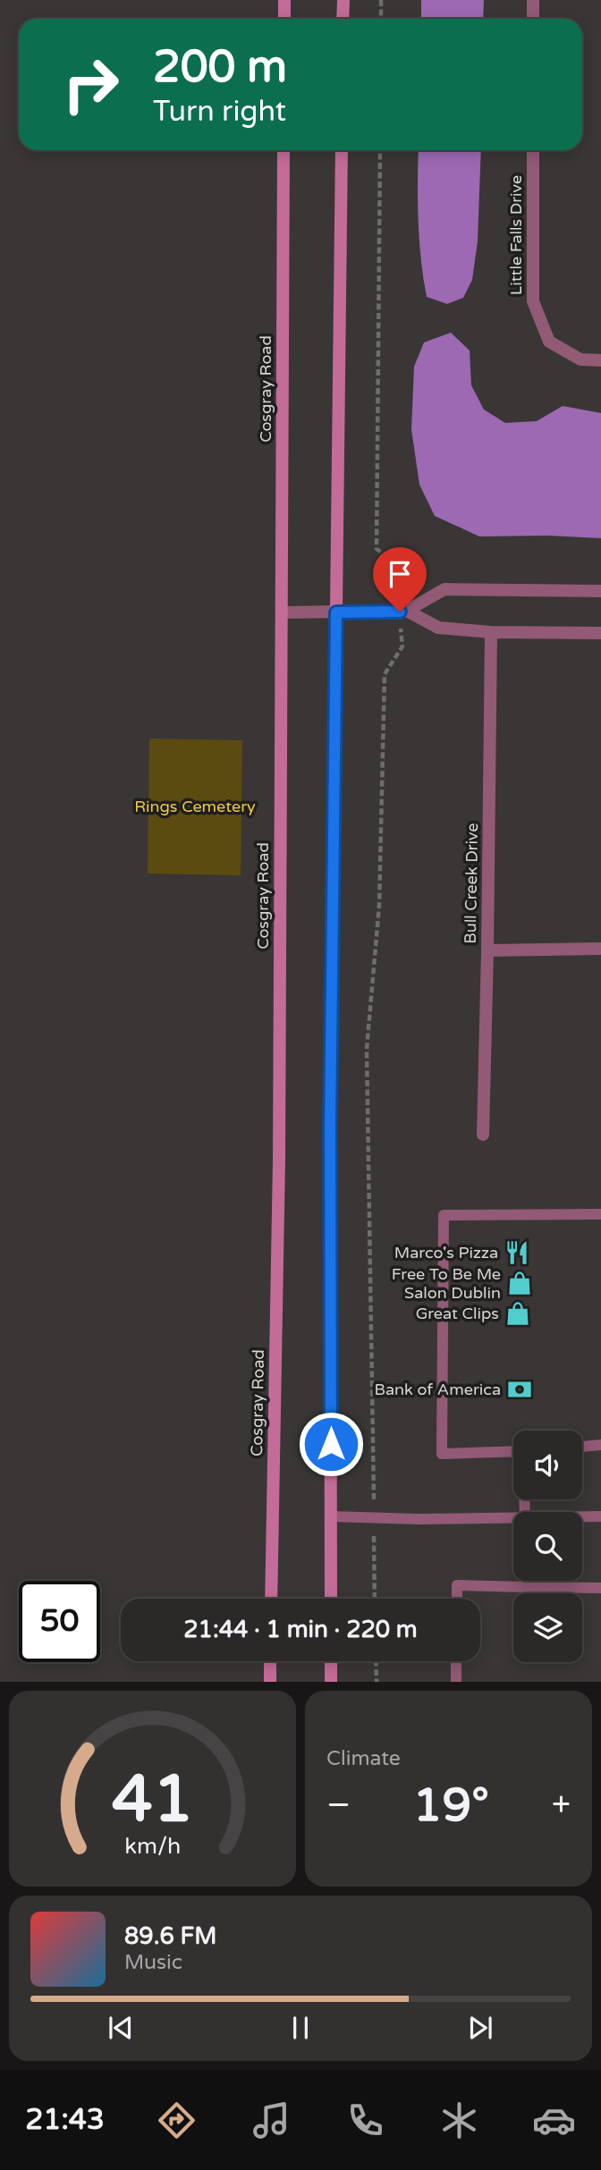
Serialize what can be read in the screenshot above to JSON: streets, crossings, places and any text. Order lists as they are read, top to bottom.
{
  "streets": {
    "main road": ["Cosgray Road"],
    "street": ["Little Falls Drive", "Bull Creek Drive"]
  },
  "parks": ["Rings Cemetery"],
  "places": {
    "restaurant": ["Marco's Pizza"],
    "shop": ["Free To Be Me Salon Dublin", "Great Clips"],
    "bank": ["Bank of America"]
  },
  "page": {
    "turn": ["200 m", "Turn right"],
    "limit": "50",
    "trip": "21:44 · 1 min · 220 m",
    "tile": "Climate",
    "heat": ["−", "19°", "+"],
    "song": ["89.6 FM", "Music"],
    "tabs": "21:43",
    "gauge": ["41", "km/h"]
  }
}
